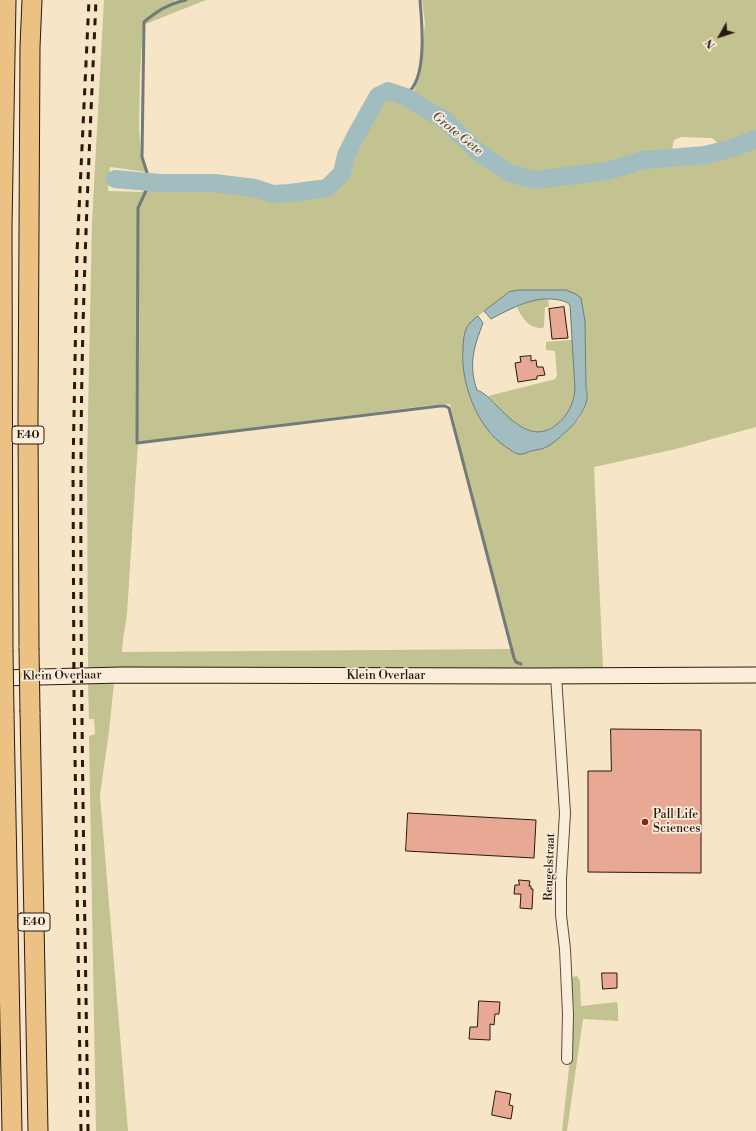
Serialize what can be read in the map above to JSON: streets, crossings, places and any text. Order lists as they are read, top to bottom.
{
  "streets": {
    "highway": ["E40"],
    "main road": ["Klein Overlaar"],
    "street": ["Reugelstraat"]
  },
  "crossings": [
    ["Klein Overlaar", "Reugelstraat"]
  ],
  "water": ["Grote Gete"],
  "places": ["Pall Life Sciences"],
  "north": "bottom left"
}
